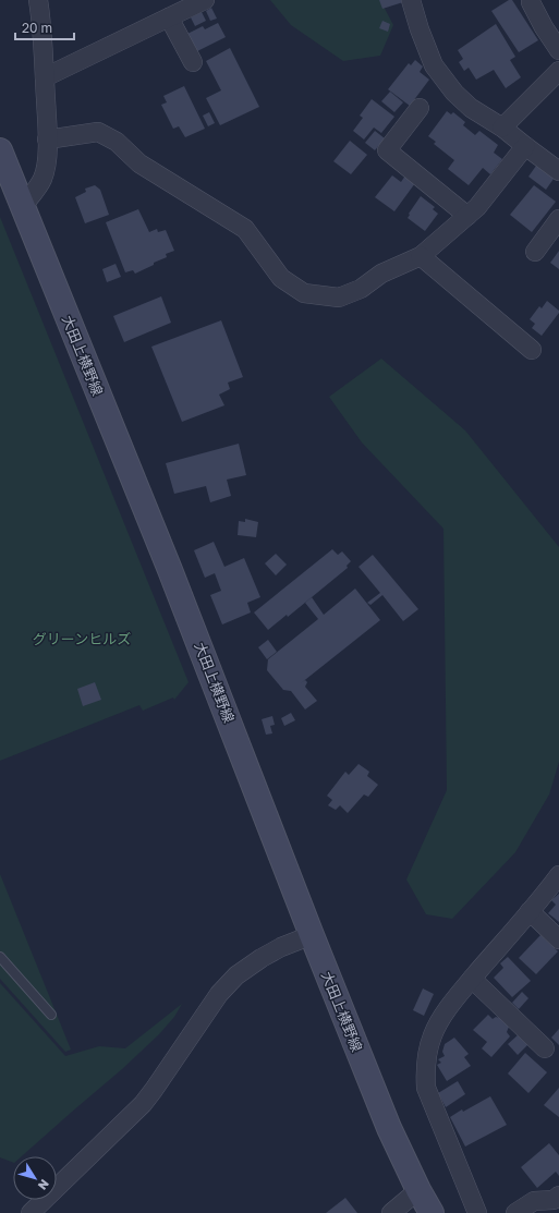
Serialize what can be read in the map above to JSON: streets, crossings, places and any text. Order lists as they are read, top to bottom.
{
  "streets": {
    "main road": ["大田上横野線"]
  },
  "parks": ["グリーンヒルズ"],
  "scale_bar": "20 m",
  "north": "bottom right"
}
